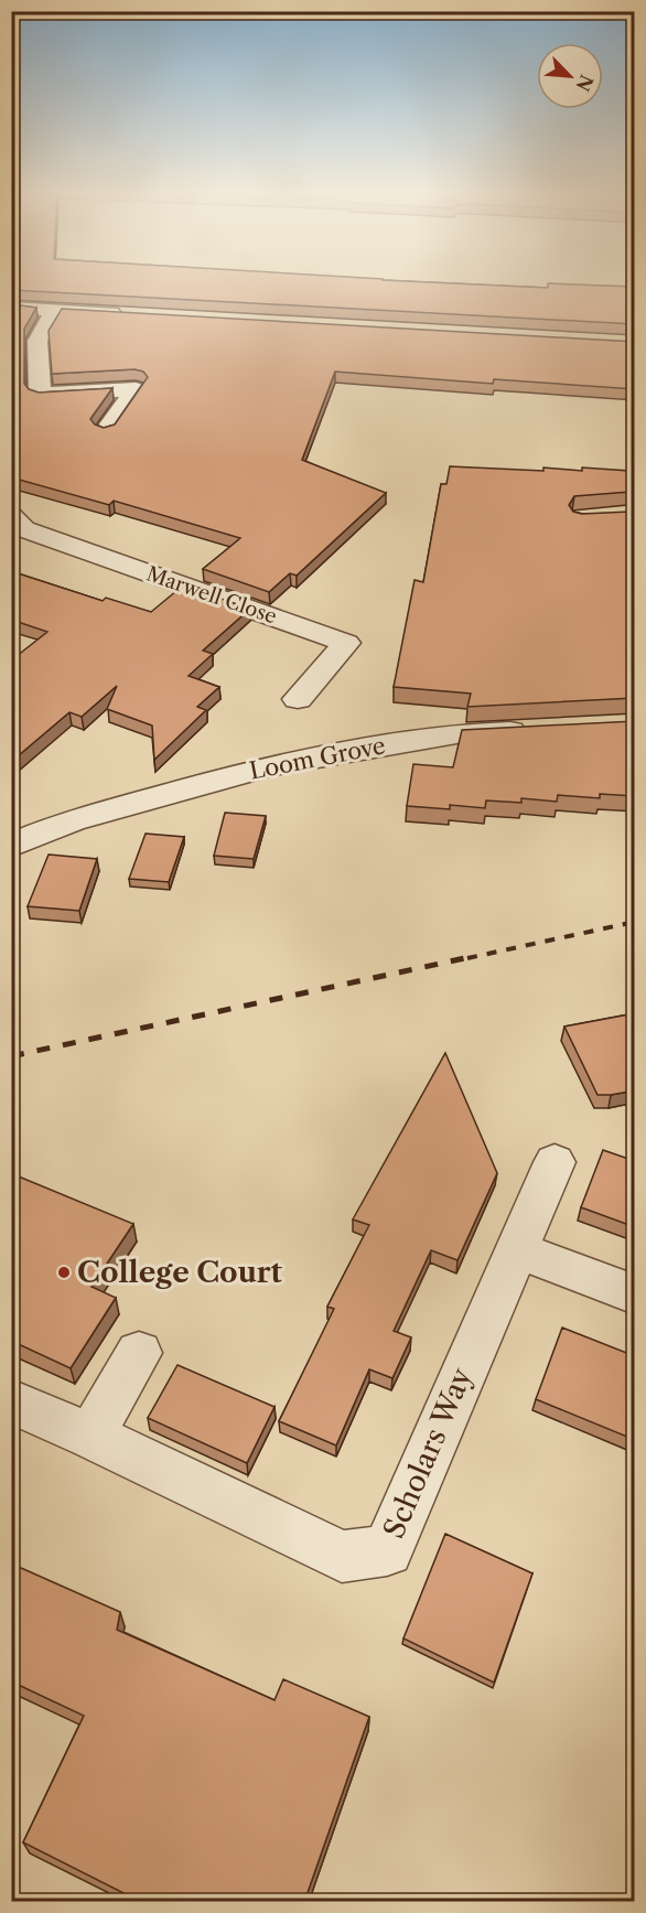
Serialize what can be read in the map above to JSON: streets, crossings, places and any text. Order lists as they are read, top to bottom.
{
  "streets": {
    "street": ["Marwell Close", "Loom Grove", "Scholars Way"]
  },
  "places": ["College Court"],
  "north": "bottom right"
}
